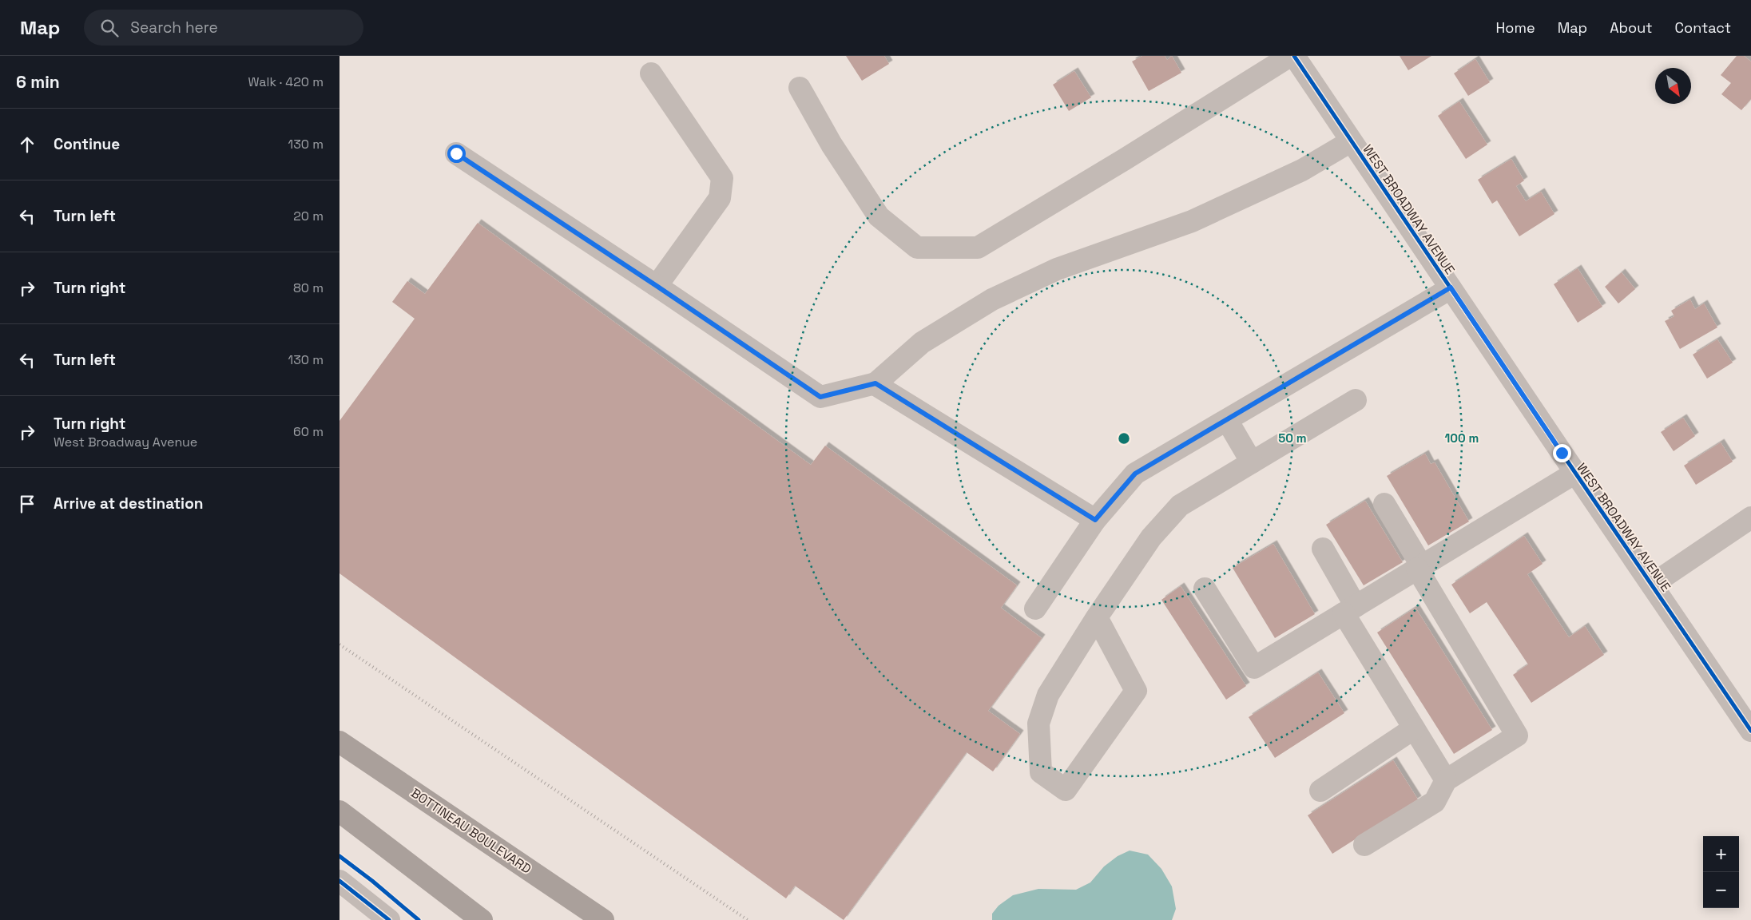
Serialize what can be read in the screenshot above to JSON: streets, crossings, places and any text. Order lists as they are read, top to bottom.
{
  "streets": {
    "highway": ["BOTTINEAU BOULEVARD"],
    "street": ["WEST BROADWAY AVENUE"]
  },
  "north": "bottom right",
  "page": {
    "header": "Map",
    "search": "Search here",
    "nav": [
      "Home",
      "Map",
      "About",
      "Contact"
    ],
    "heading": ["6 min", "Walk · 420 m"],
    "list": [
      ["Continue", "130 m"],
      ["Turn left", "20 m"],
      ["Turn right", "80 m"],
      ["Turn left", "130 m"],
      ["Turn right", "West Broadway Avenue", "60 m"],
      "Arrive at destination"
    ],
    "map_buttons": ["+", "−"]
  },
  "rings": ["50 m", "100 m"]
}
